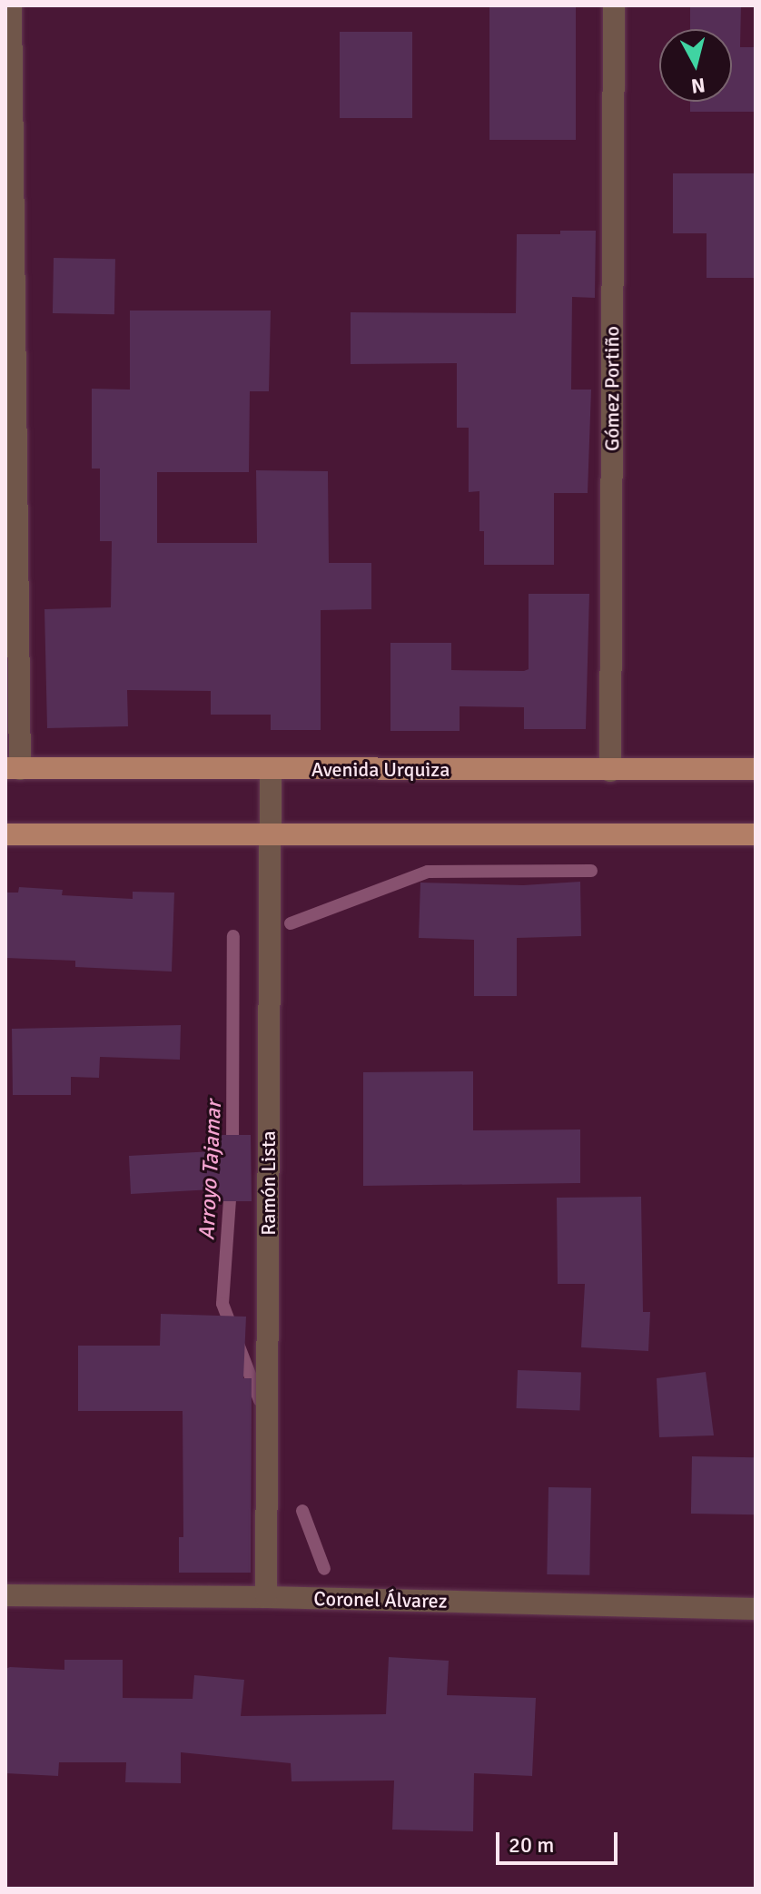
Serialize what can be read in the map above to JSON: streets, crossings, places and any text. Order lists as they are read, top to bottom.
{
  "streets": {
    "main road": ["Avenida Urquiza"],
    "street": ["Gómez Portiño", "Ramón Lista", "Coronel Álvarez"]
  },
  "crossings": [
    ["Gómez Portiño", "Avenida Urquiza"],
    ["Avenida Urquiza", "Ramón Lista"],
    ["Ramón Lista", "Coronel Álvarez"]
  ],
  "water": ["Arroyo Tajamar"],
  "scale_bar": "20 m",
  "north": "bottom"
}
